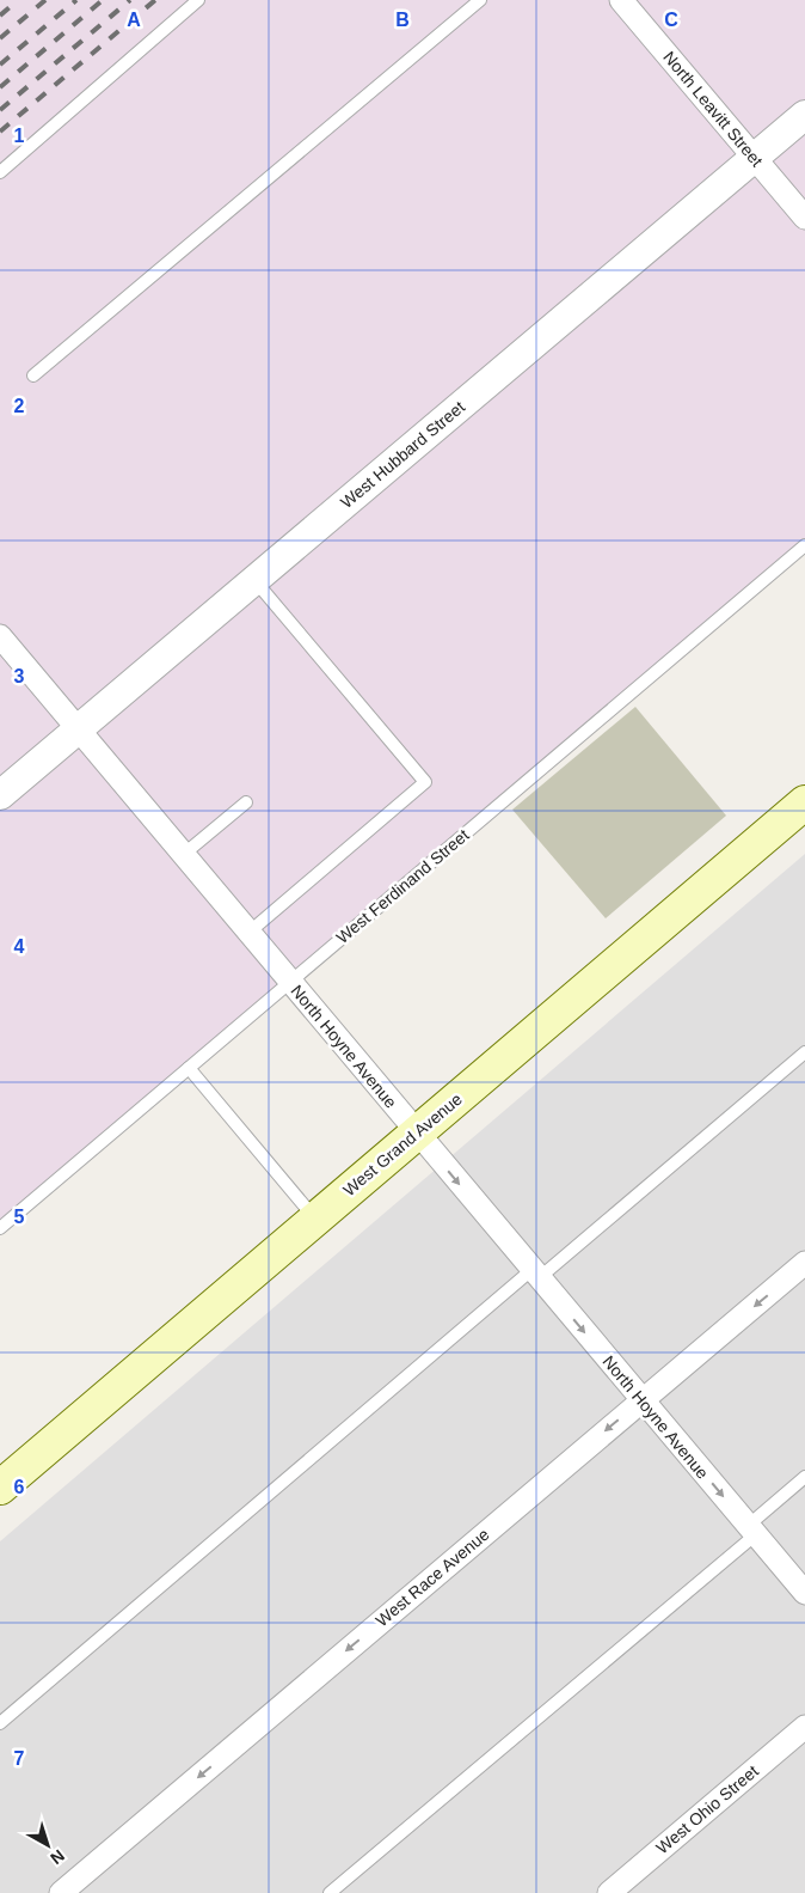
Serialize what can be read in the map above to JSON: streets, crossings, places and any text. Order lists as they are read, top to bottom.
{
  "streets": {
    "main road": ["West Grand Avenue"],
    "street": [
      "North Leavitt Street",
      "West Hubbard Street",
      "North Hoyne Avenue",
      "West Race Avenue",
      "West Ohio Street"
    ],
    "lane": ["West Ferdinand Street"]
  },
  "crossings": [
    ["North Leavitt Street", "West Hubbard Street"],
    ["West Hubbard Street", "North Hoyne Avenue"],
    ["West Ferdinand Street", "North Hoyne Avenue"],
    ["North Hoyne Avenue", "West Grand Avenue"],
    ["North Hoyne Avenue", "West Race Avenue"]
  ],
  "one_way": ["North Hoyne Avenue", "West Race Avenue"],
  "north": "bottom right",
  "grid": {
    "columns": ["A", "B", "C"],
    "rows": [
      "1",
      "2",
      "3",
      "4",
      "5",
      "6",
      "7"
    ]
  }
}
